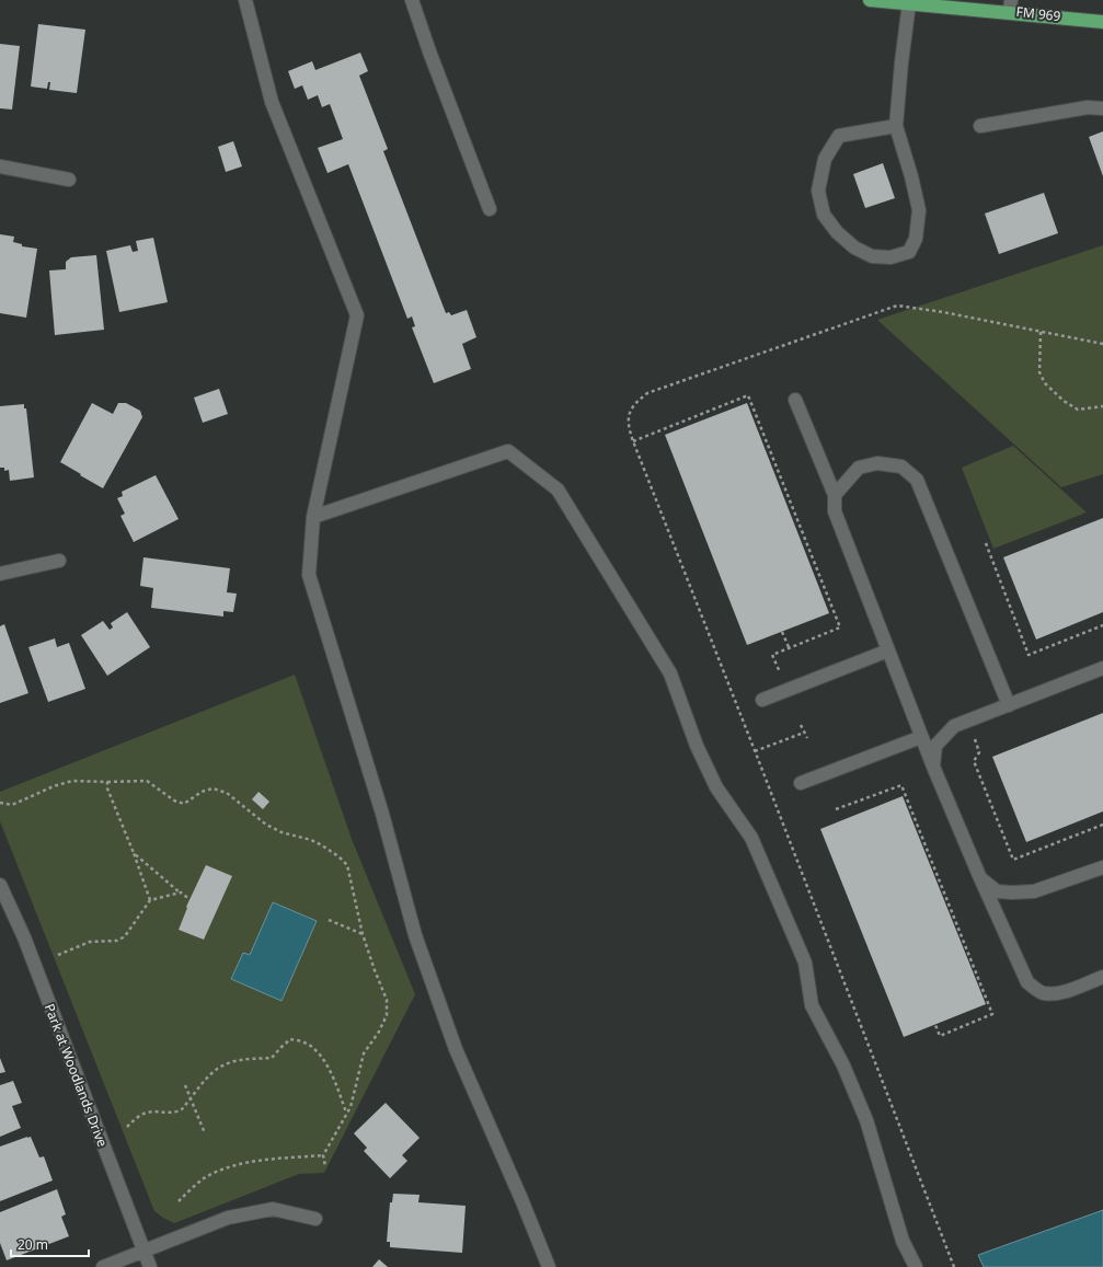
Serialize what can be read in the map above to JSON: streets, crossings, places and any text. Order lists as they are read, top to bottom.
{
  "streets": {
    "main road": ["FM 969"],
    "street": ["Park at Woodlands Drive"]
  },
  "scale_bar": "20 m"
}
